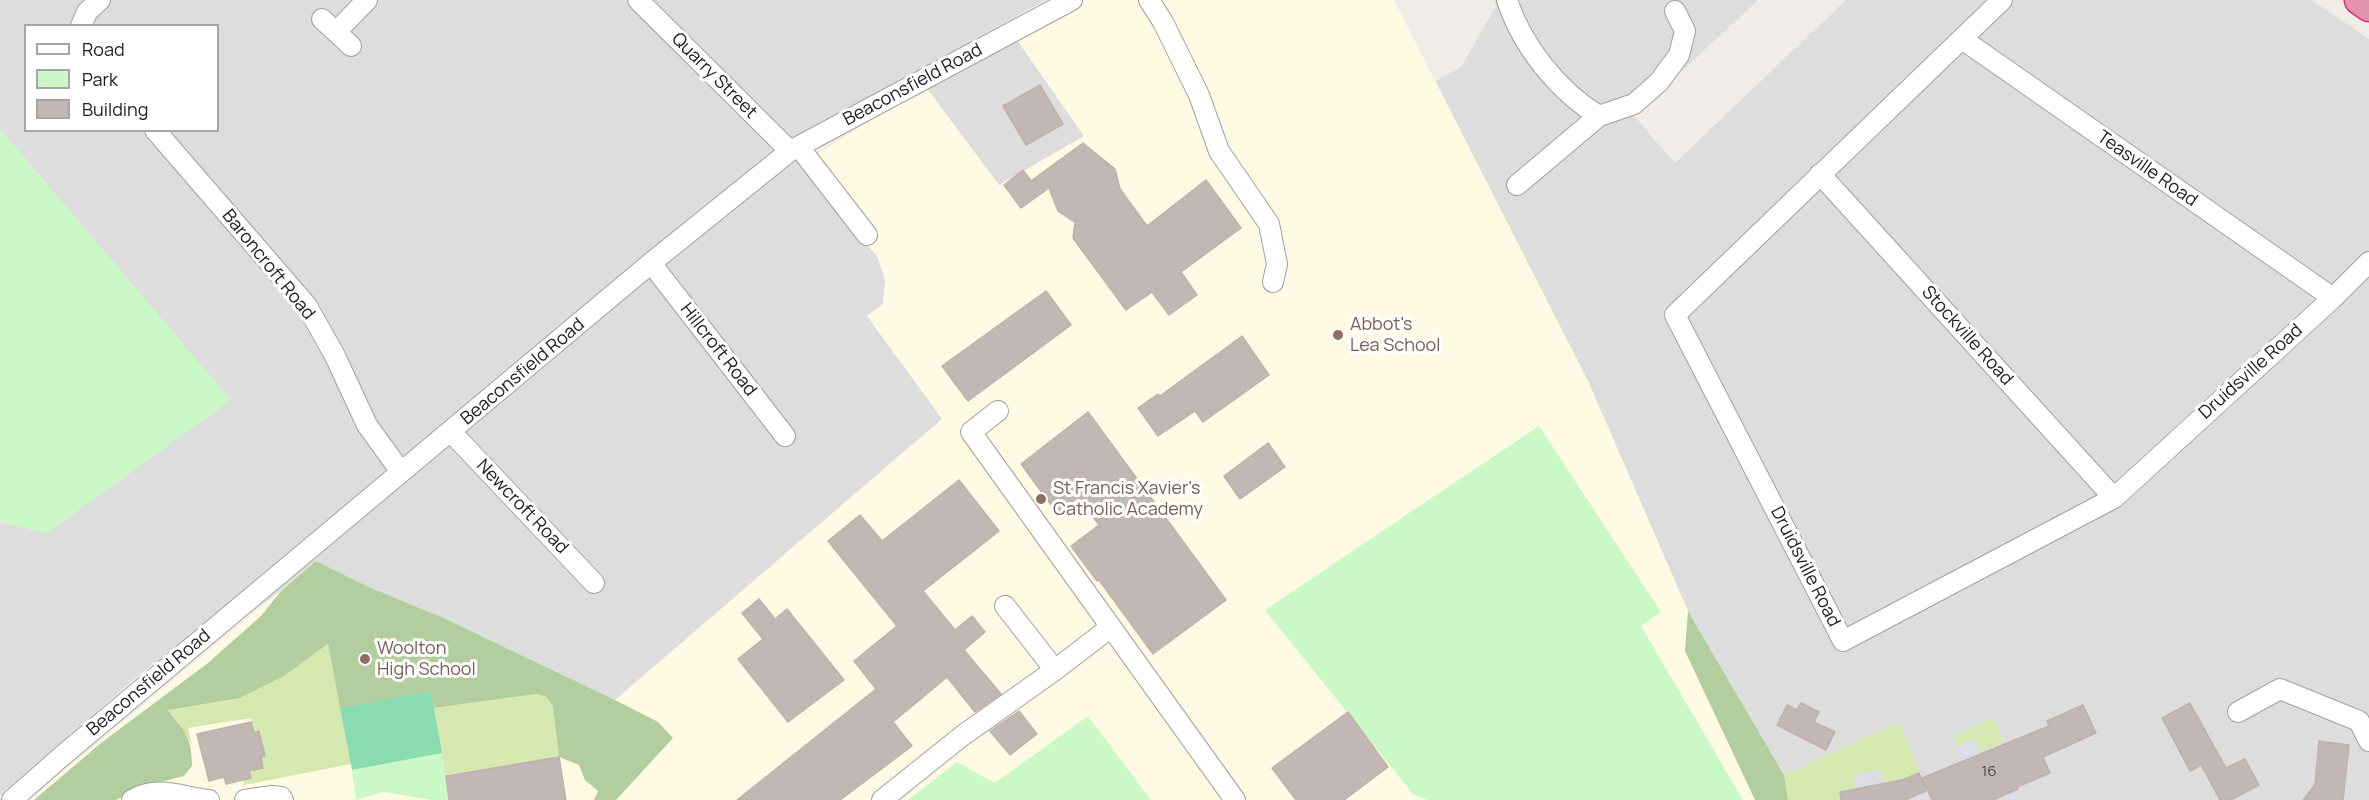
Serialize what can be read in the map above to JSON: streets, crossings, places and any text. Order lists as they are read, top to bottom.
{
  "streets": {
    "street": [
      "Quarry Street",
      "Beaconsfield Road",
      "Teasville Road",
      "Baroncroft Road",
      "Stockville Road",
      "Hillcroft Road",
      "Druidsville Road",
      "Newcroft Road"
    ]
  },
  "crossings": [
    ["Quarry Street", "Beaconsfield Road"],
    ["Beaconsfield Road", "Baroncroft Road"],
    ["Beaconsfield Road", "Hillcroft Road"],
    ["Beaconsfield Road", "Newcroft Road"],
    ["Teasville Road", "Druidsville Road"],
    ["Stockville Road", "Druidsville Road"]
  ],
  "places": ["Abbot's Lea School", "St Francis Xavier's Catholic Academy", "Woolton High School"],
  "house_numbers": ["16"],
  "legend": ["Road", "Park", "Building"]
}
